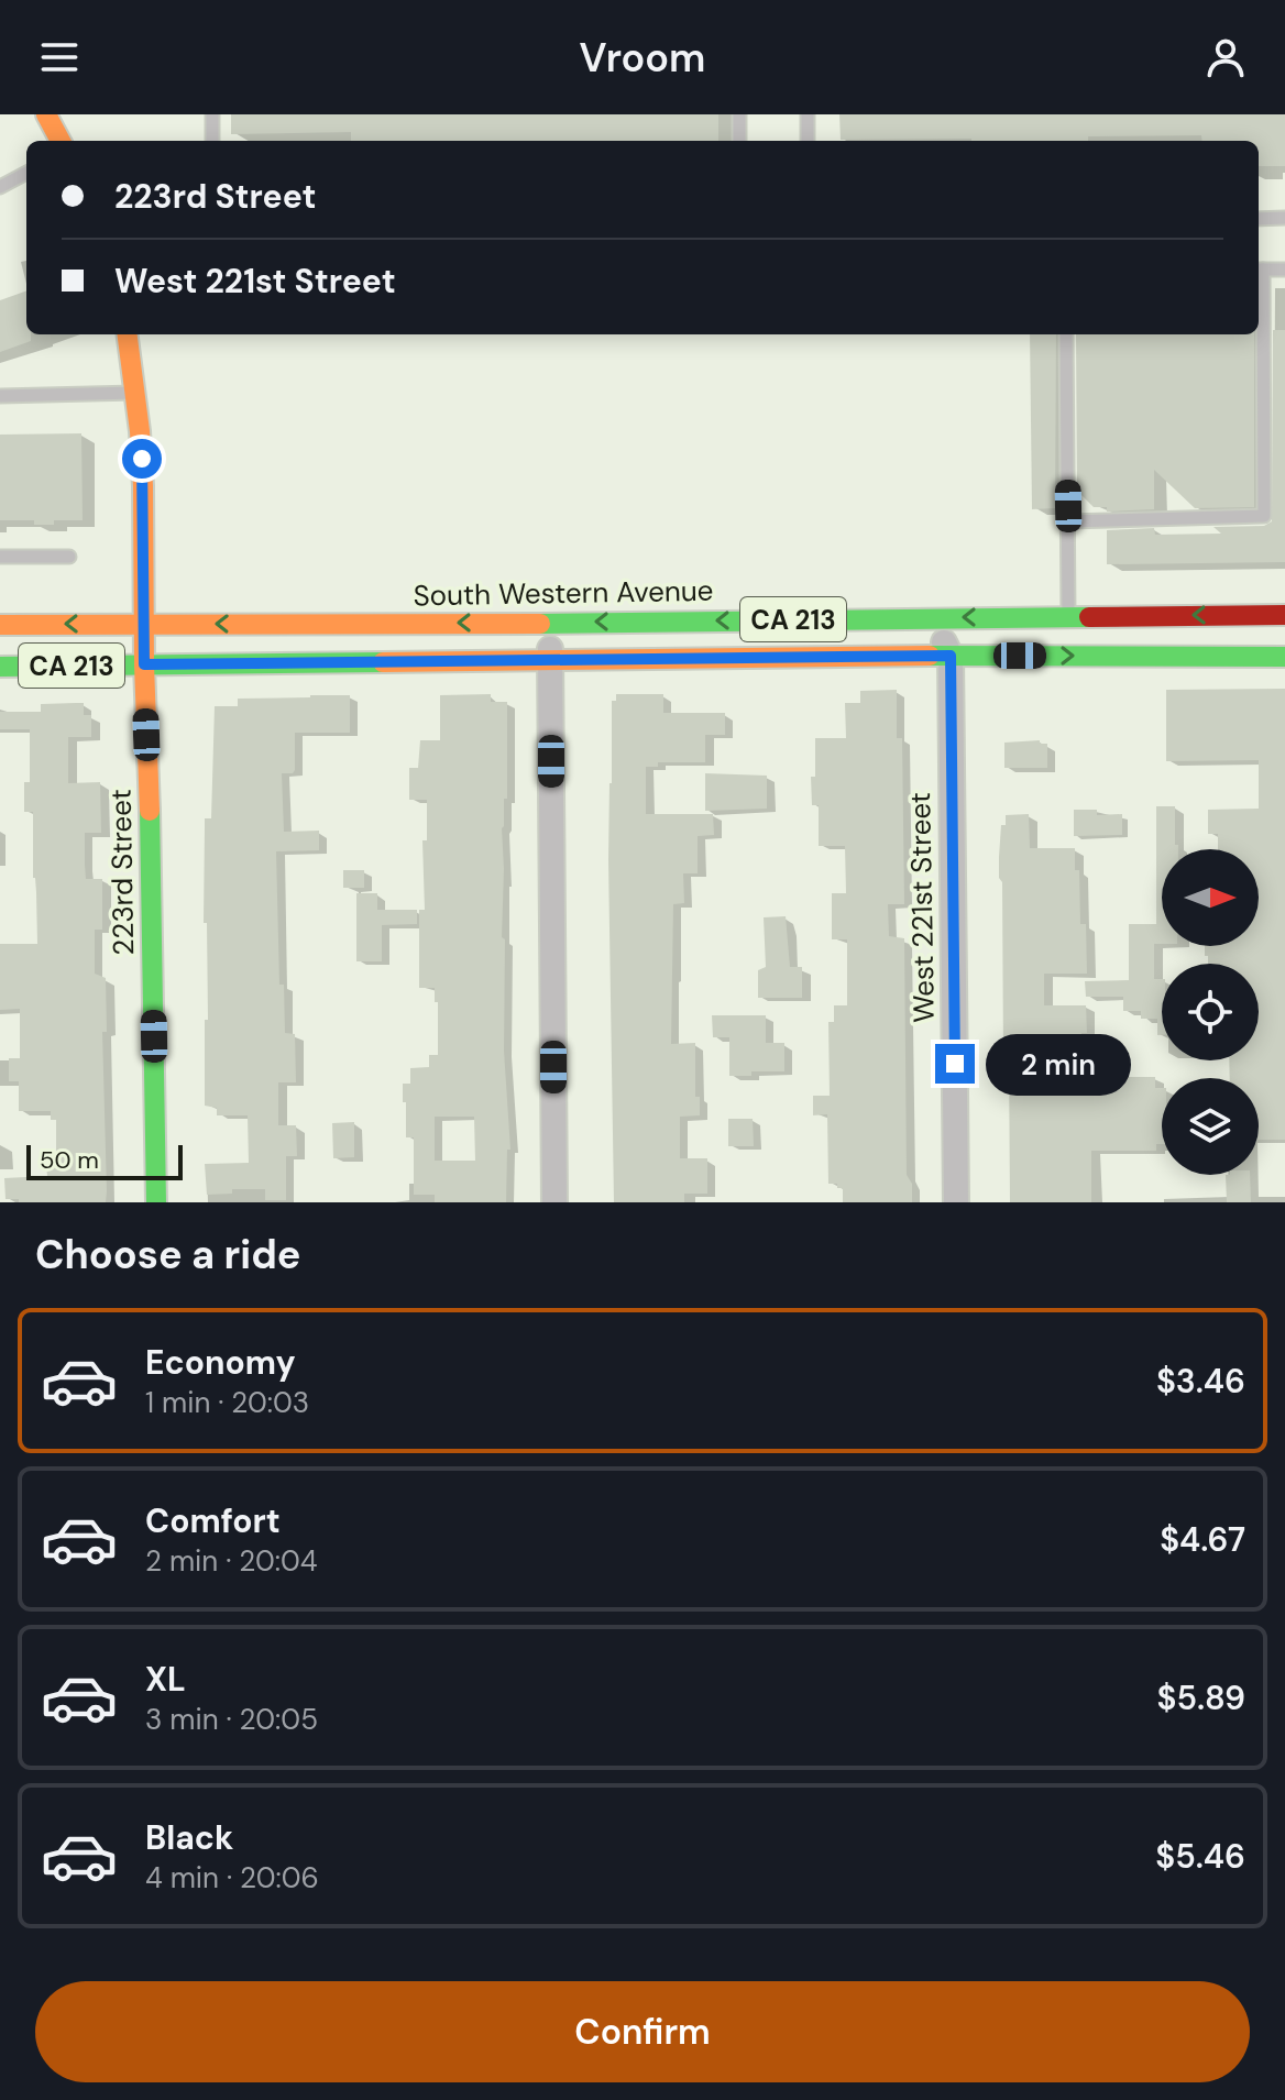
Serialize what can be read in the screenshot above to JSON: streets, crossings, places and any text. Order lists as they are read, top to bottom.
{
  "streets": {
    "main road": ["South Western Avenue", "CA 213", "223rd Street"],
    "street": ["West 221st Street"]
  },
  "crossings": [
    ["South Western Avenue", "223rd Street"],
    ["South Western Avenue", "West 221st Street"],
    ["CA 213", "223rd Street"],
    ["CA 213", "West 221st Street"]
  ],
  "scale_bar": "50 m",
  "north": "right",
  "page": {
    "header": "Vroom",
    "banner": ["223rd Street", "West 221st Street"],
    "bubble": "2 min",
    "scale": "50 m",
    "heading": "Choose a ride",
    "list": [
      {
        "name": "Economy",
        "note": "1 min · 20:03",
        "value": "$3.46"
      },
      {
        "name": "Comfort",
        "note": "2 min · 20:04",
        "value": "$4.67"
      },
      {
        "name": "XL",
        "note": "3 min · 20:05",
        "value": "$5.89"
      },
      {
        "name": "Black",
        "note": "4 min · 20:06",
        "value": "$5.46"
      }
    ],
    "buttons": "Confirm"
  }
}
